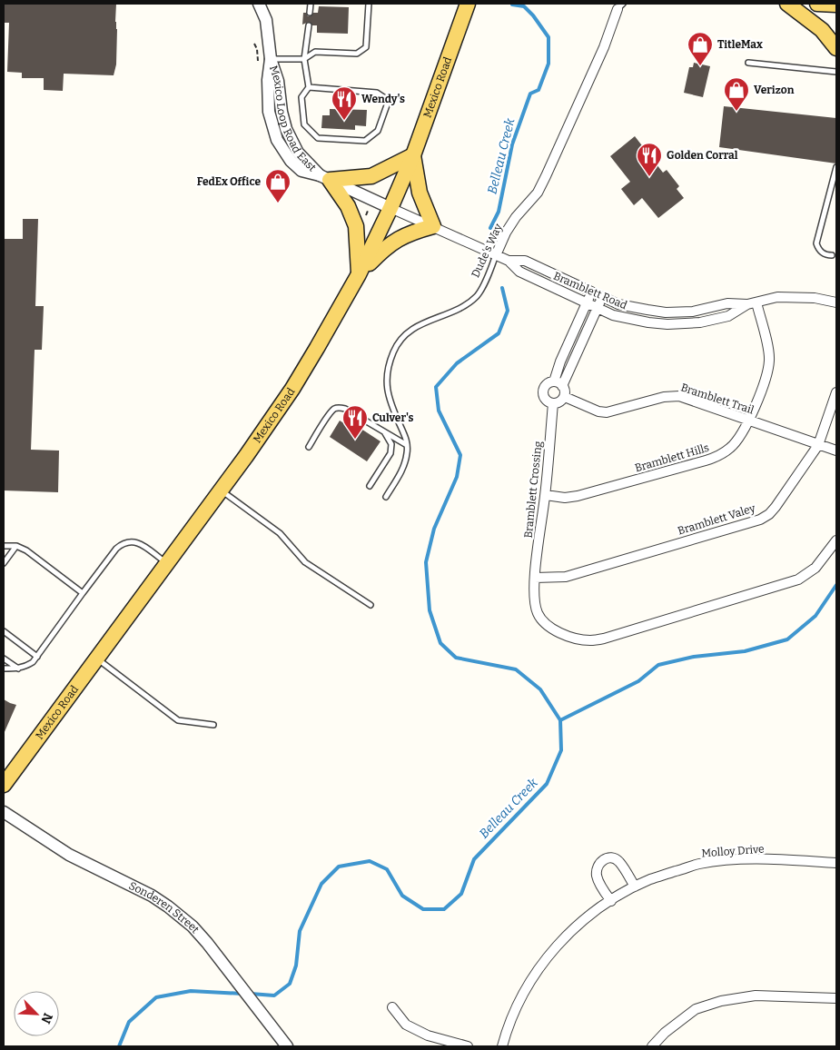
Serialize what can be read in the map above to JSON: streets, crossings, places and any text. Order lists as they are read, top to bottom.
{
  "streets": {
    "main road": ["Mexico Road"],
    "street": [
      "Mexico Loop Road East",
      "Dude's Way",
      "Bramblett Road",
      "Bramblett Trail",
      "Bramblett Hills",
      "Bramblett Crossing",
      "Bramblett Valey",
      "Molloy Drive",
      "Sonderen Street"
    ]
  },
  "crossings": [
    ["Mexico Road", "Mexico Loop Road East"],
    ["Mexico Road", "Bramblett Road"],
    ["Mexico Loop Road East", "Bramblett Road"],
    ["Dude's Way", "Bramblett Road"],
    ["Bramblett Road", "Bramblett Hills"],
    ["Bramblett Trail", "Bramblett Hills"],
    ["Bramblett Trail", "Bramblett Crossing"],
    ["Bramblett Trail", "Bramblett Valey"],
    ["Bramblett Hills", "Bramblett Crossing"],
    ["Bramblett Crossing", "Bramblett Valey"]
  ],
  "water": ["Belleau Creek"],
  "places": {
    "shop": ["TitleMax", "Verizon", "FedEx Office"],
    "restaurant": ["Wendy's", "Golden Corral", "Culver's"]
  },
  "north": "bottom right"
}
